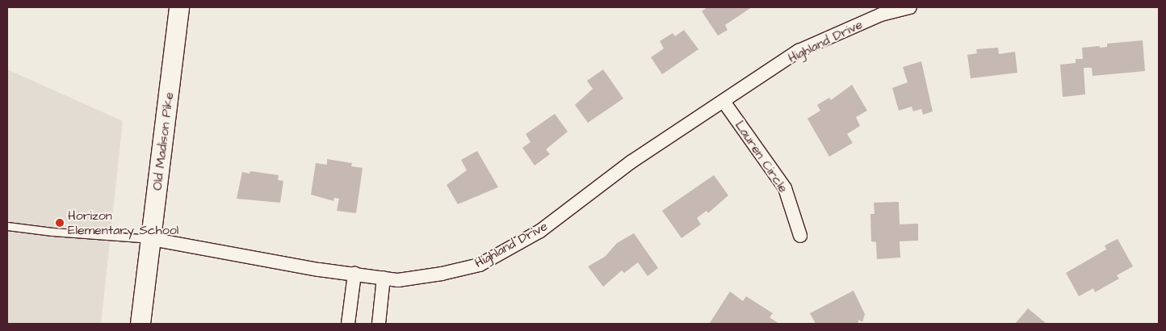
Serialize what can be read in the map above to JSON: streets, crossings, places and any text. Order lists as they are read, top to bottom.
{
  "streets": {
    "main road": ["Old Madison Pike"],
    "street": ["Highland Drive", "Lauren Circle"]
  },
  "crossings": [
    ["Highland Drive", "Old Madison Pike"],
    ["Highland Drive", "Lauren Circle"]
  ],
  "places": ["Horizon Elementary School"]
}
